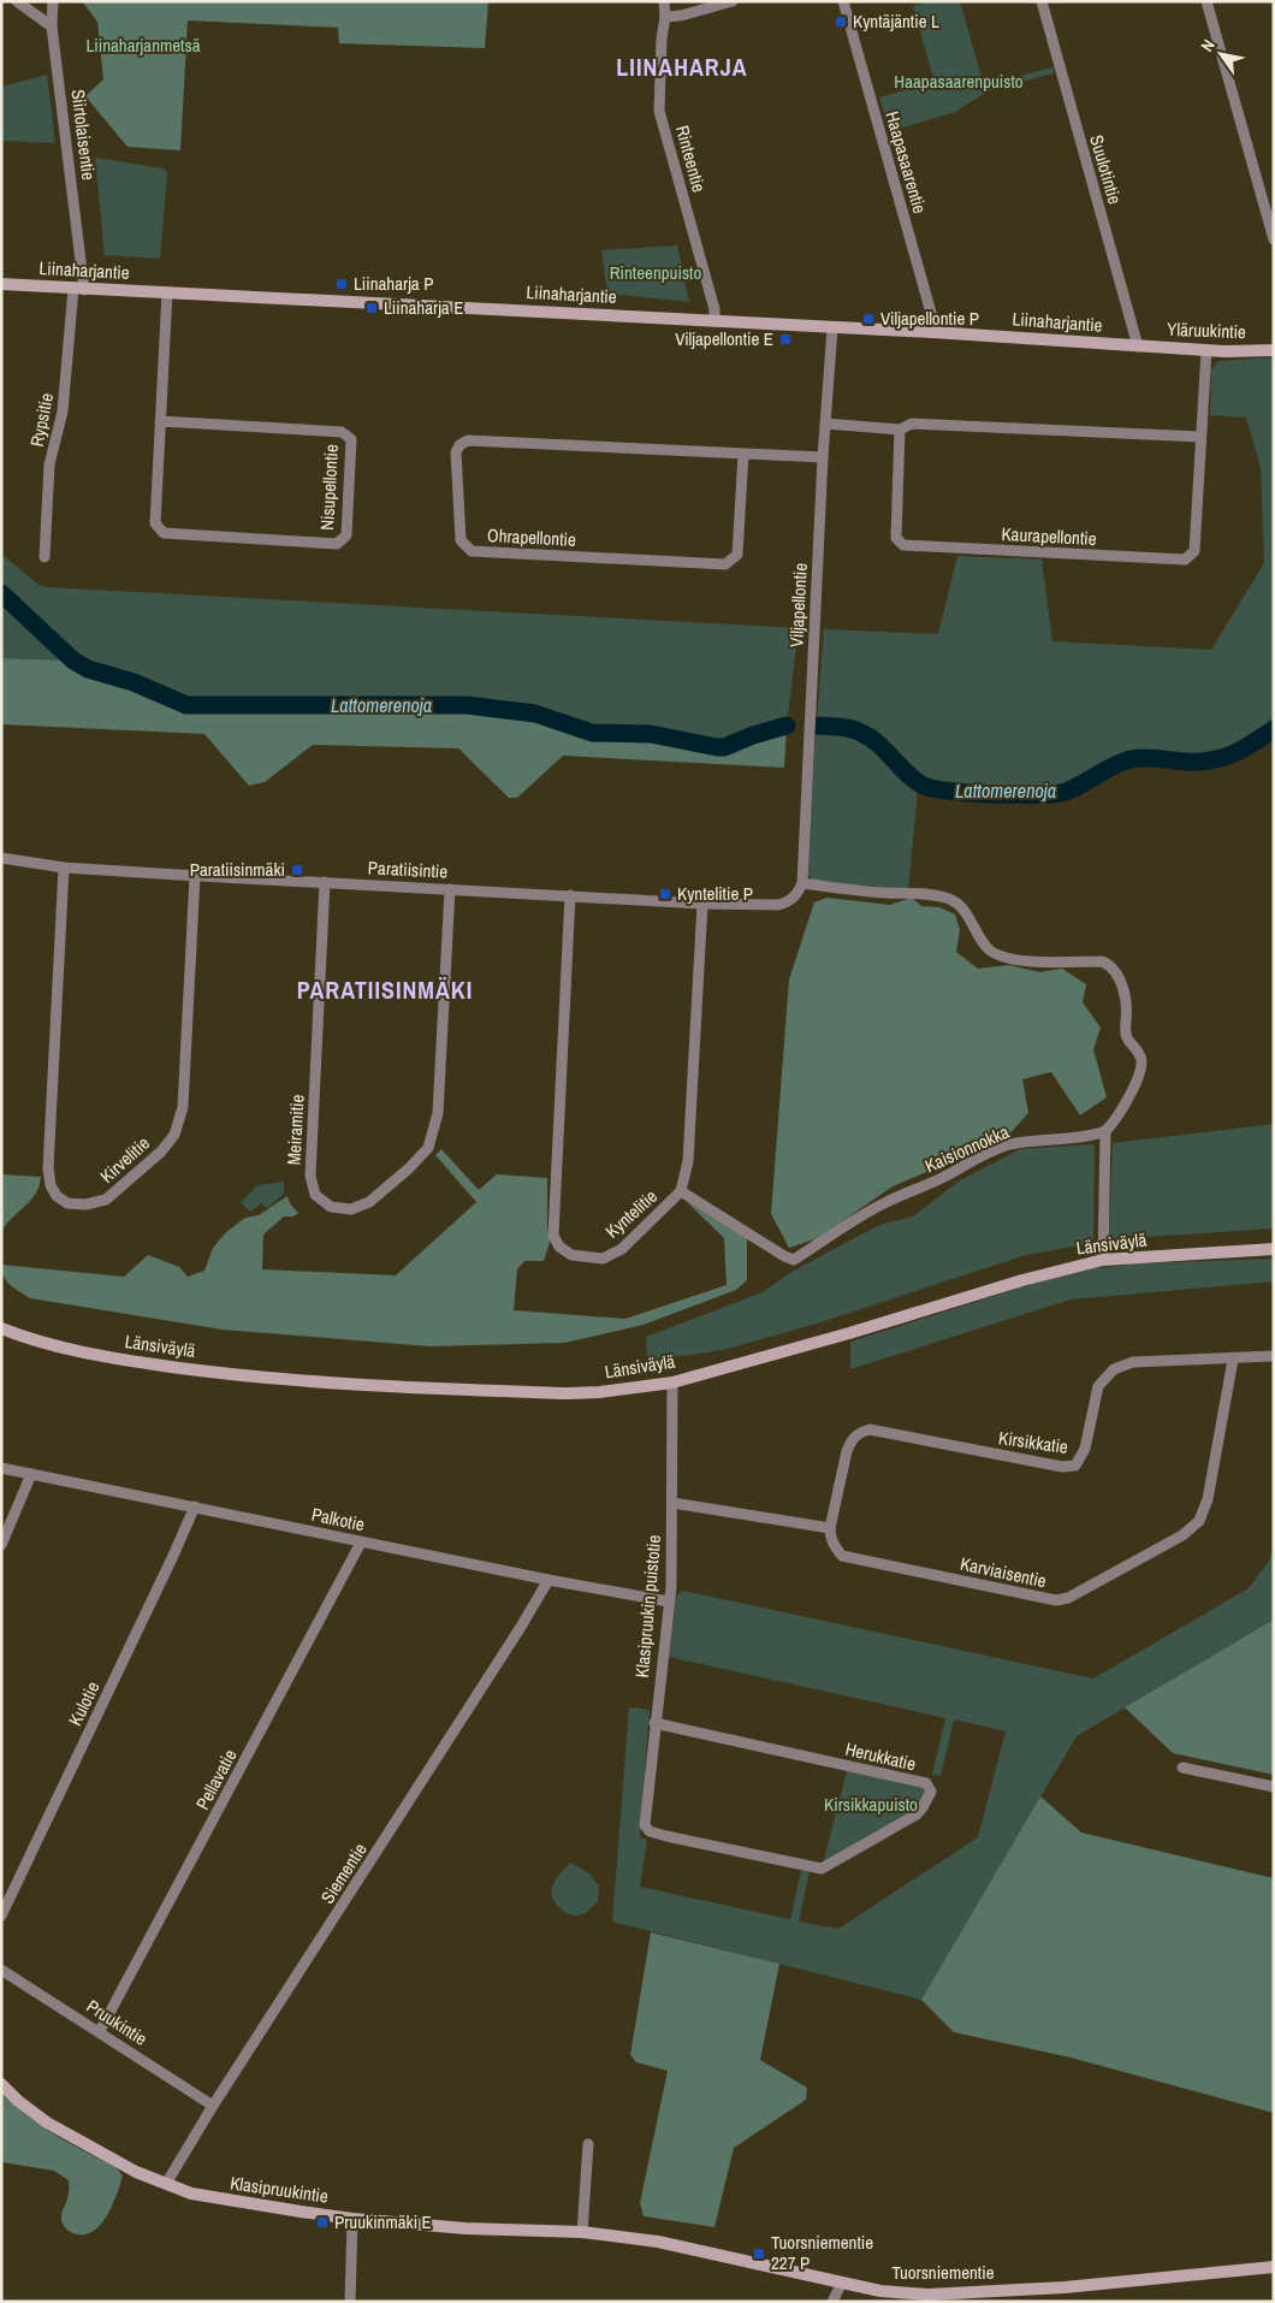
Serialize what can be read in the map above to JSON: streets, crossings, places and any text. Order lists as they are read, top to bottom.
{
  "streets": {
    "main road": [
      "Liinaharjantie",
      "Yläruukintie",
      "Länsiväylä",
      "Klasipruukintie",
      "Tuorsniementie"
    ],
    "street": [
      "Siirtolaisentie",
      "Rinteentie",
      "Haapasaarentie",
      "Suulotintie",
      "Rypsitie",
      "Nisupellontie",
      "Kaurapellontie",
      "Ohrapellontie",
      "Viljapellontie",
      "Paratiisintie",
      "Meiramitie",
      "Kaisionnokka",
      "Kirvelitie",
      "Kyntelitie",
      "Kirsikkatie",
      "Palkotie",
      "Karviaisentie",
      "Klasipruukin puistotie",
      "Kulotie",
      "Herukkatie",
      "Pellavatie",
      "Siementie",
      "Pruukintie"
    ]
  },
  "crossings": [
    ["Siirtolaisentie", "Liinaharjantie"],
    ["Siirtolaisentie", "Rypsitie"],
    ["Rinteentie", "Liinaharjantie"],
    ["Haapasaarentie", "Liinaharjantie"],
    ["Suulotintie", "Liinaharjantie"],
    ["Suulotintie", "Yläruukintie"],
    ["Liinaharjantie", "Yläruukintie"],
    ["Liinaharjantie", "Rypsitie"],
    ["Liinaharjantie", "Nisupellontie"],
    ["Liinaharjantie", "Viljapellontie"],
    ["Yläruukintie", "Kaurapellontie"],
    ["Ohrapellontie", "Viljapellontie"],
    ["Viljapellontie", "Paratiisintie"],
    ["Paratiisintie", "Meiramitie"],
    ["Paratiisintie", "Kirvelitie"],
    ["Paratiisintie", "Kyntelitie"],
    ["Kaisionnokka", "Kyntelitie"],
    ["Länsiväylä", "Klasipruukin puistotie"],
    ["Kirsikkatie", "Karviaisentie"],
    ["Palkotie", "Klasipruukin puistotie"],
    ["Palkotie", "Kulotie"],
    ["Palkotie", "Pellavatie"],
    ["Palkotie", "Siementie"],
    ["Klasipruukin puistotie", "Herukkatie"],
    ["Pellavatie", "Pruukintie"],
    ["Siementie", "Pruukintie"],
    ["Siementie", "Klasipruukintie"],
    ["Klasipruukintie", "Tuorsniementie"]
  ],
  "districts": ["LIINAHARJA", "PARATIISINMÄKI"],
  "water": ["Lattomerenoja"],
  "parks": [
    "Liinaharjanmetsä",
    "Haapasaarenpuisto",
    "Rinteenpuisto",
    "Kirsikkapuisto"
  ],
  "places": {
    "transit": [
      "Kyntäjäntie L",
      "Liinaharja P",
      "Liinaharja E",
      "Viljapellontie P",
      "Viljapellontie E",
      "Paratiisinmäki",
      "Kyntelitie P",
      "Pruukinmäki E",
      "Tuorsniementie 227 P"
    ]
  },
  "north": "top left"
}
